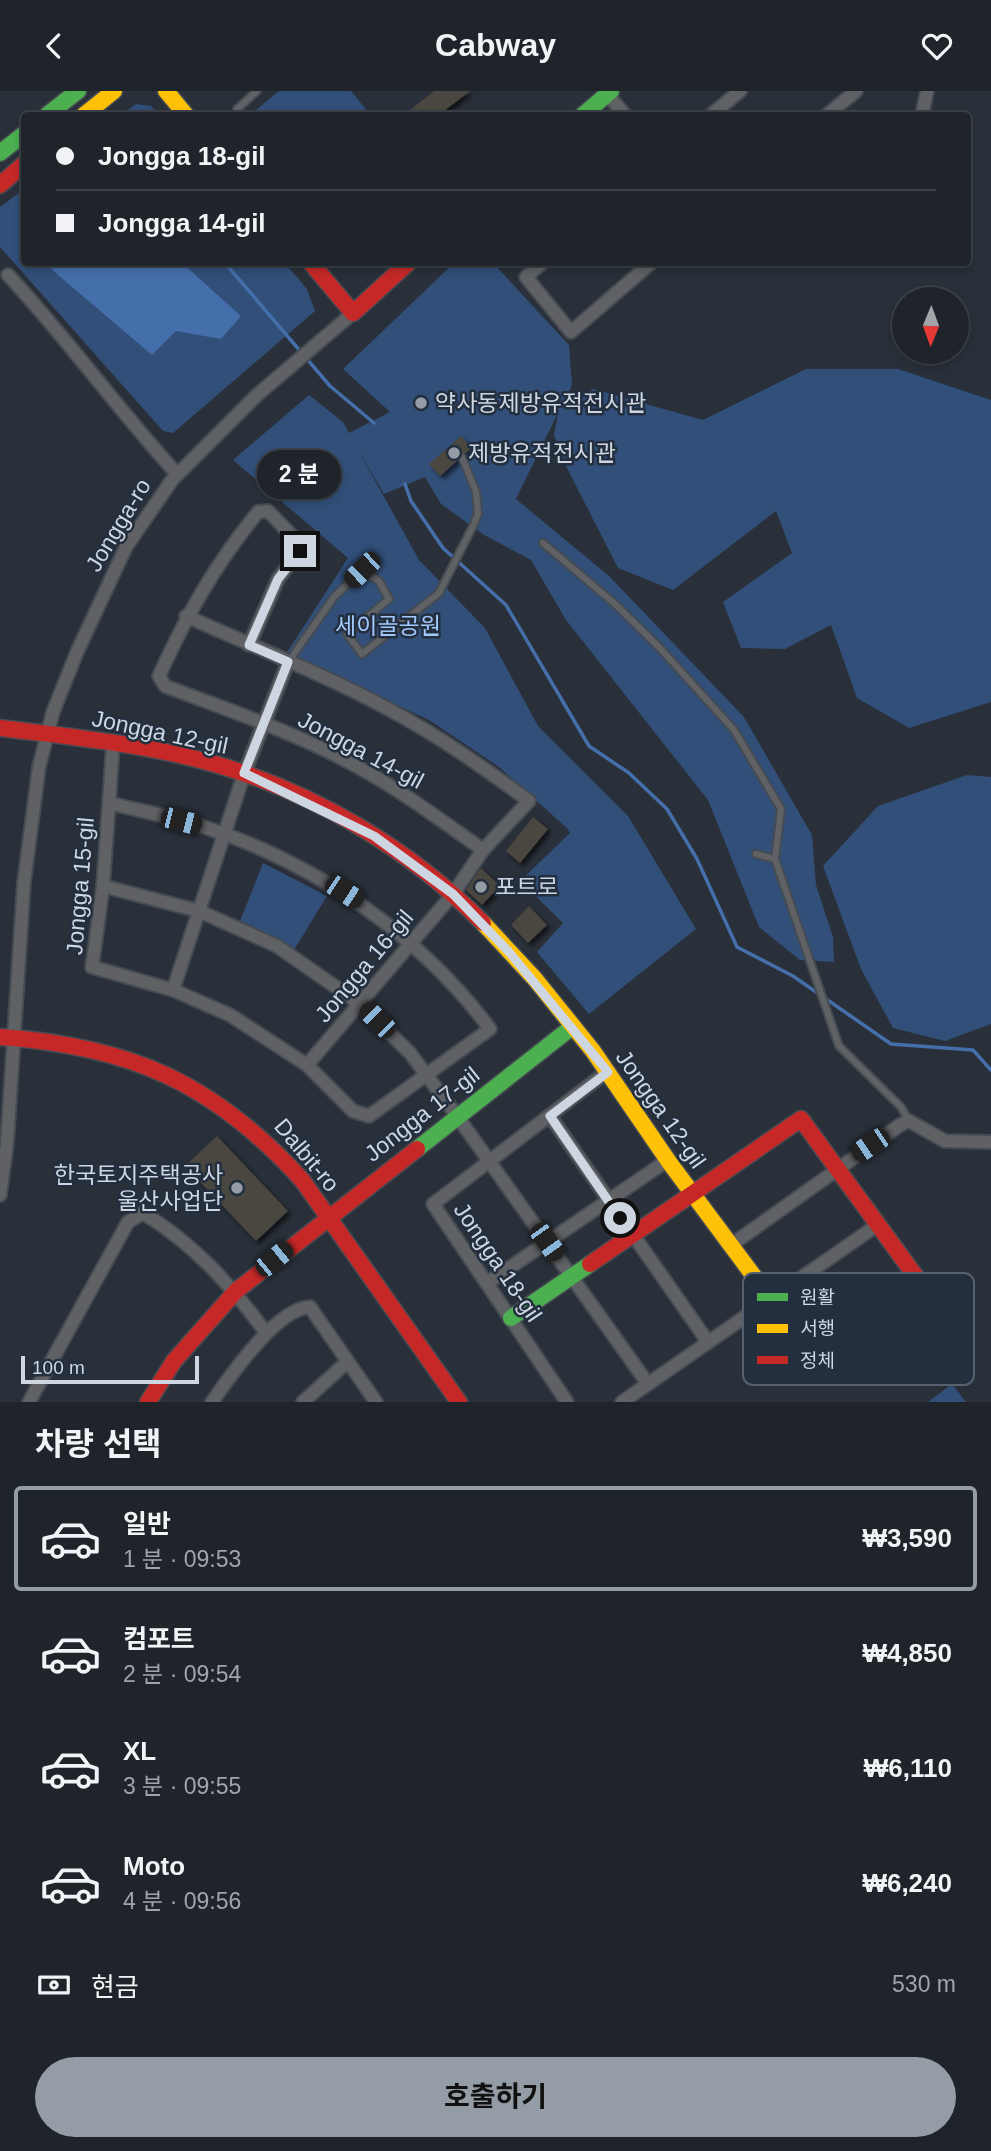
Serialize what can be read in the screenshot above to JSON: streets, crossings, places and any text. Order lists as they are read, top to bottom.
{
  "streets": {
    "street": [
      "Jongga-ro",
      "Jongga 12-gil",
      "Jongga 14-gil",
      "Jongga 15-gil",
      "Jongga 16-gil",
      "Jongga 17-gil",
      "Dalbit-ro",
      "Jongga 18-gil"
    ]
  },
  "crossings": [
    ["Jongga-ro", "Jongga 12-gil"],
    ["Jongga-ro", "Dalbit-ro"],
    ["Jongga 12-gil", "Jongga 14-gil"],
    ["Jongga 12-gil", "Jongga 16-gil"],
    ["Jongga 12-gil", "Jongga 17-gil"],
    ["Jongga 12-gil", "Jongga 18-gil"],
    ["Jongga 14-gil", "Jongga 16-gil"],
    ["Jongga 15-gil", "Jongga 16-gil"],
    ["Jongga 17-gil", "Dalbit-ro"]
  ],
  "parks": ["세이골공원"],
  "places": [
    "약사동제방유적전시관",
    "제방유적전시관",
    "포트로",
    "한국토지주택공사 울산사업단"
  ],
  "legend": ["원활", "서행", "정체"],
  "scale_bar": "100 m",
  "north": "bottom",
  "page": {
    "header": "Cabway",
    "banner": ["Jongga 18-gil", "Jongga 14-gil"],
    "bubble": "2 분",
    "scale": "100 m",
    "heading": "차량 선택",
    "list": [
      {
        "name": "일반",
        "note": "1 분 · 09:53",
        "value": "₩3,590"
      },
      {
        "name": "컴포트",
        "note": "2 분 · 09:54",
        "value": "₩4,850"
      },
      {
        "name": "XL",
        "note": "3 분 · 09:55",
        "value": "₩6,110"
      },
      {
        "name": "Moto",
        "note": "4 분 · 09:56",
        "value": "₩6,240"
      }
    ],
    "pay": ["현금", "530 m"],
    "buttons": "호출하기"
  }
}
